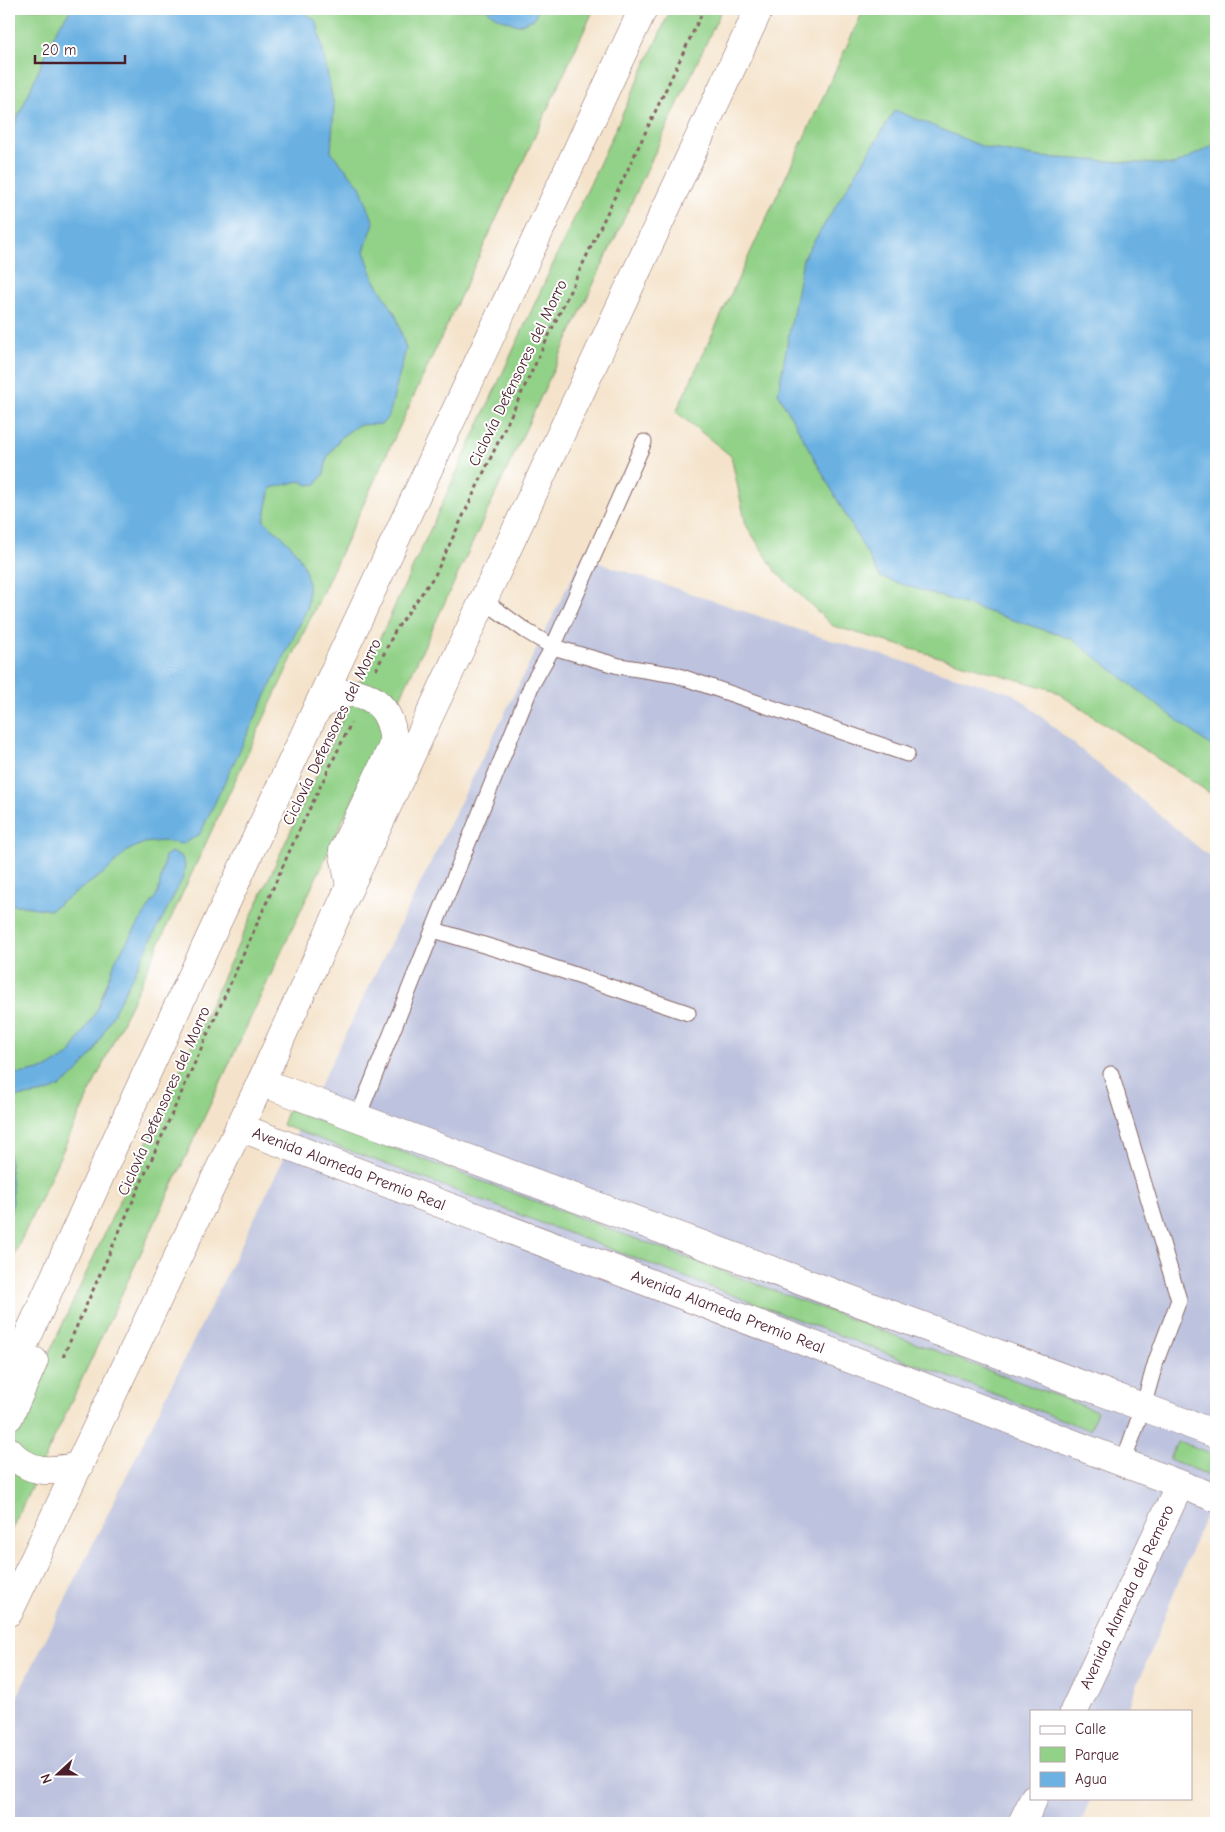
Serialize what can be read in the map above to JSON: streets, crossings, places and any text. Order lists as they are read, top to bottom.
{
  "streets": {
    "main road": ["Avenida Alameda Premio Real", "Avenida Alameda del Remero"],
    "path": ["Ciclovía Defensores del Morro"]
  },
  "crossings": [
    ["Avenida Alameda Premio Real", "Avenida Alameda del Remero"]
  ],
  "legend": ["Calle", "Parque", "Agua"],
  "scale_bar": "20 m",
  "north": "left"
}
